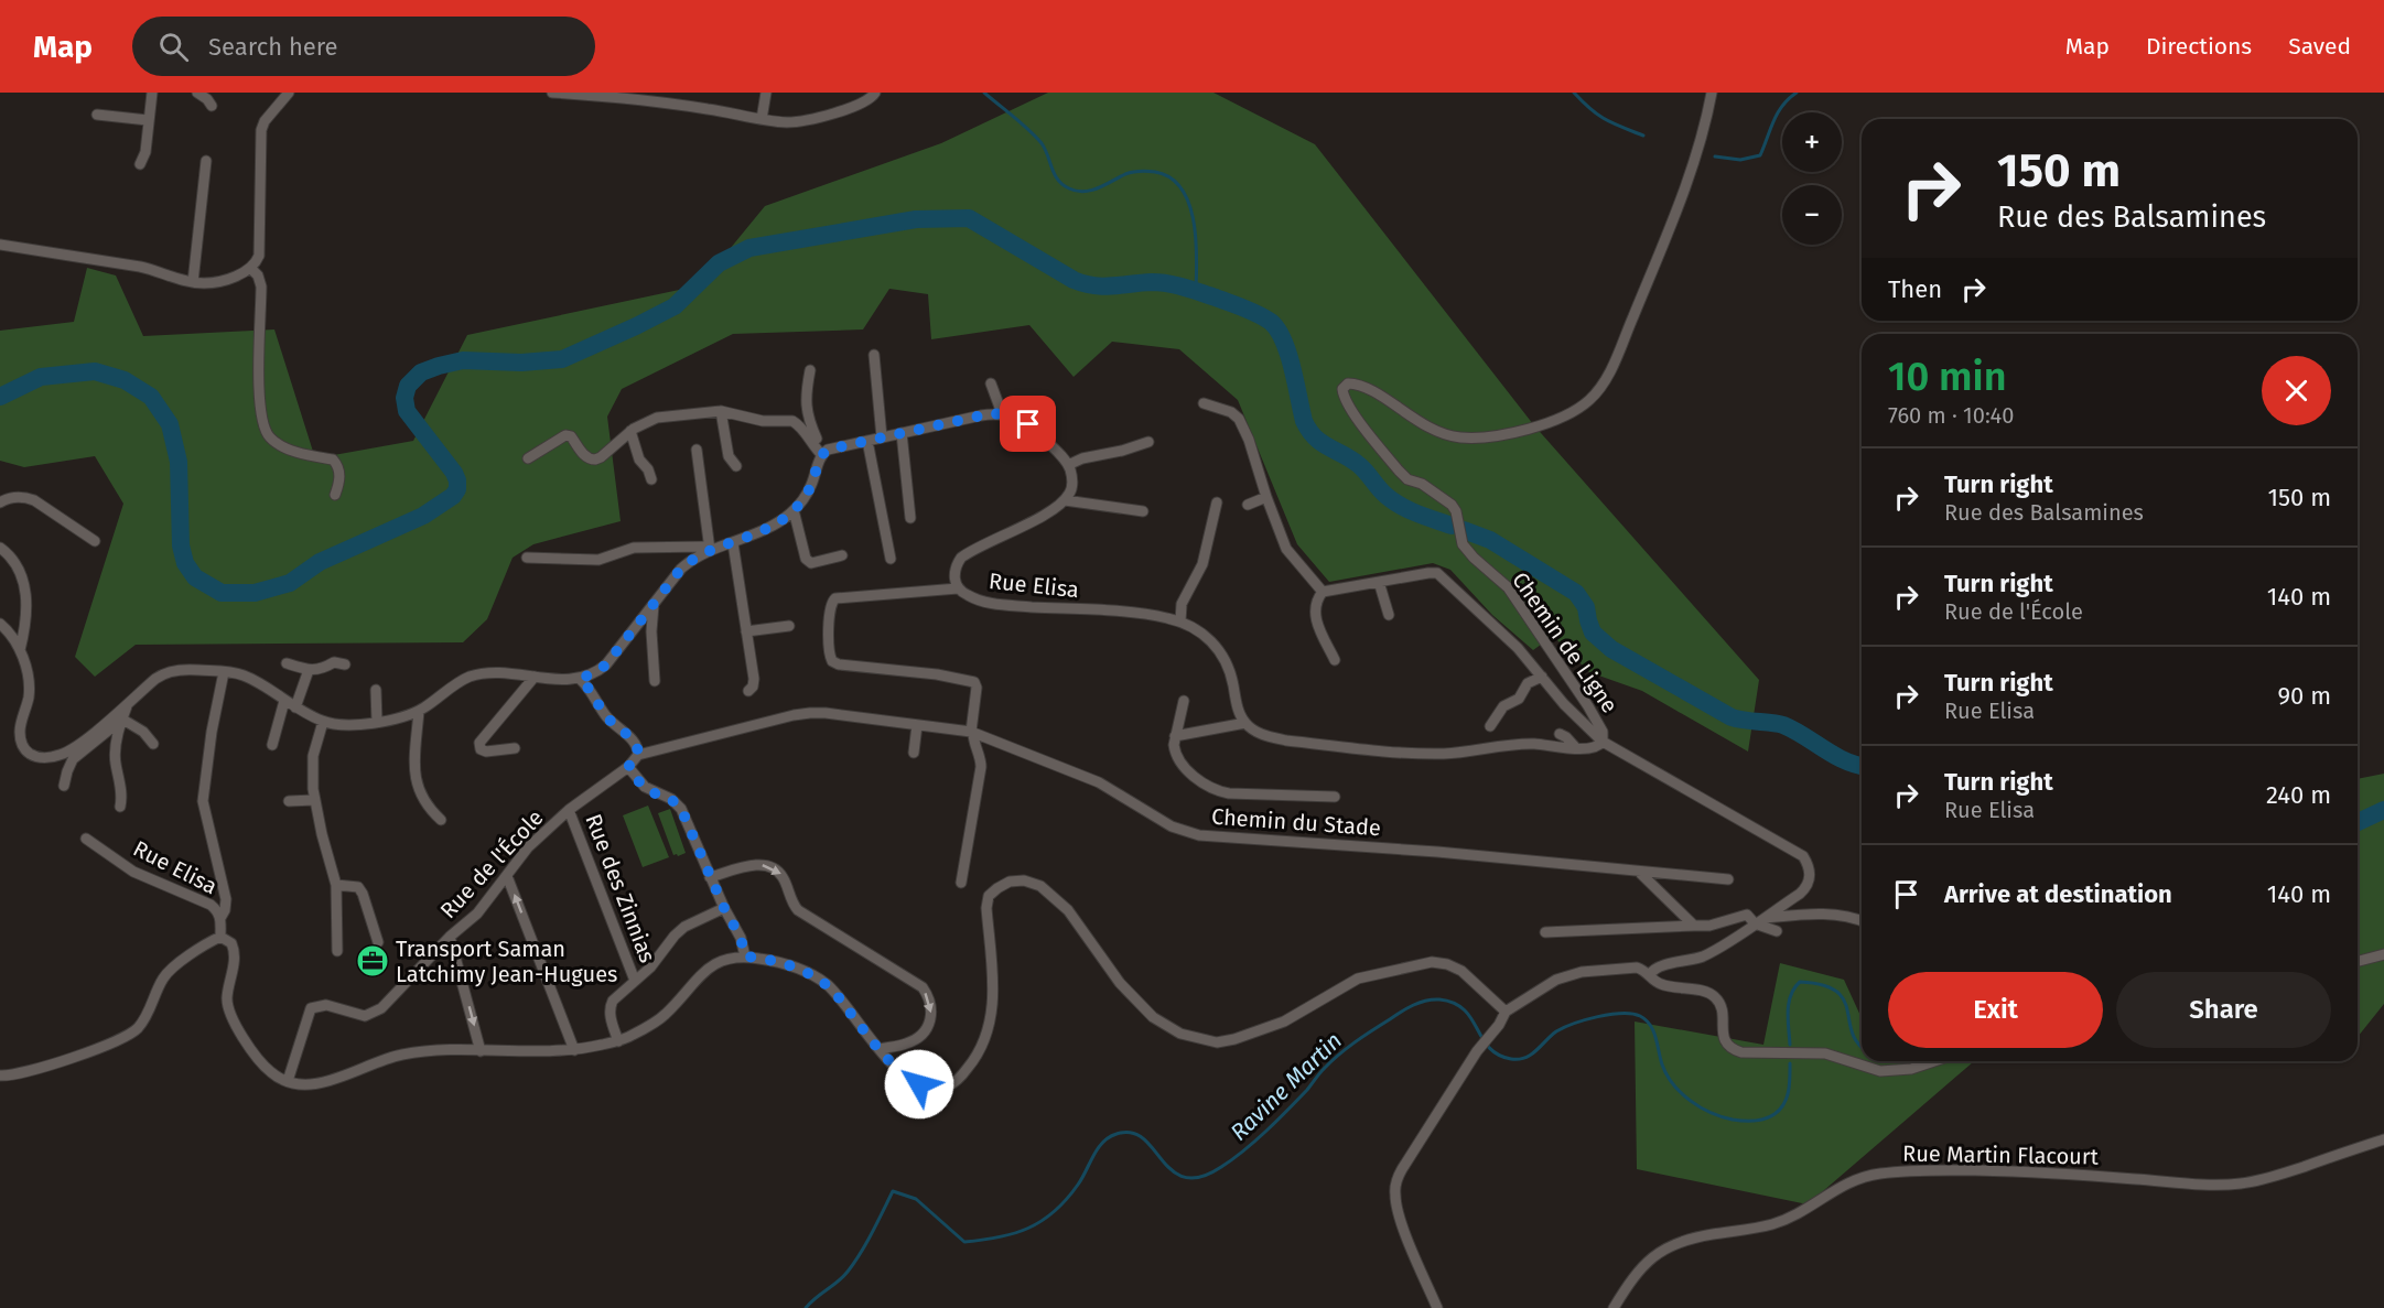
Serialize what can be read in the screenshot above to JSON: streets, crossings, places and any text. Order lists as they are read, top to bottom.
{
  "streets": {
    "street": [
      "Rue Elisa",
      "Chemin de Ligne",
      "Chemin du Stade",
      "Rue de l'École",
      "Rue des Zinnias",
      "Rue Martin Flacourt"
    ]
  },
  "crossings": [
    ["Chemin du Stade", "Rue de l'École"],
    ["Rue de l'École", "Rue des Zinnias"]
  ],
  "water": ["Ravine Martin"],
  "places": {
    "office": ["Transport Saman Latchimy Jean-Hugues"]
  },
  "page": {
    "header": "Map",
    "search": "Search here",
    "nav": ["Map", "Directions", "Saved"],
    "map_buttons": ["+", "−"],
    "turn": ["150 m", "Rue des Balsamines"],
    "then": "Then",
    "heading": ["10 min", "760 m · 10:40"],
    "list": [
      {
        "name": "Turn right",
        "note": "Rue des Balsamines",
        "value": "150 m"
      },
      {
        "name": "Turn right",
        "note": "Rue de l'École",
        "value": "140 m"
      },
      {
        "name": "Turn right",
        "note": "Rue Elisa",
        "value": "90 m"
      },
      {
        "name": "Turn right",
        "note": "Rue Elisa",
        "value": "240 m"
      },
      {
        "name": "Arrive at destination",
        "value": "140 m"
      }
    ],
    "buttons": ["Exit", "Share"]
  }
}
